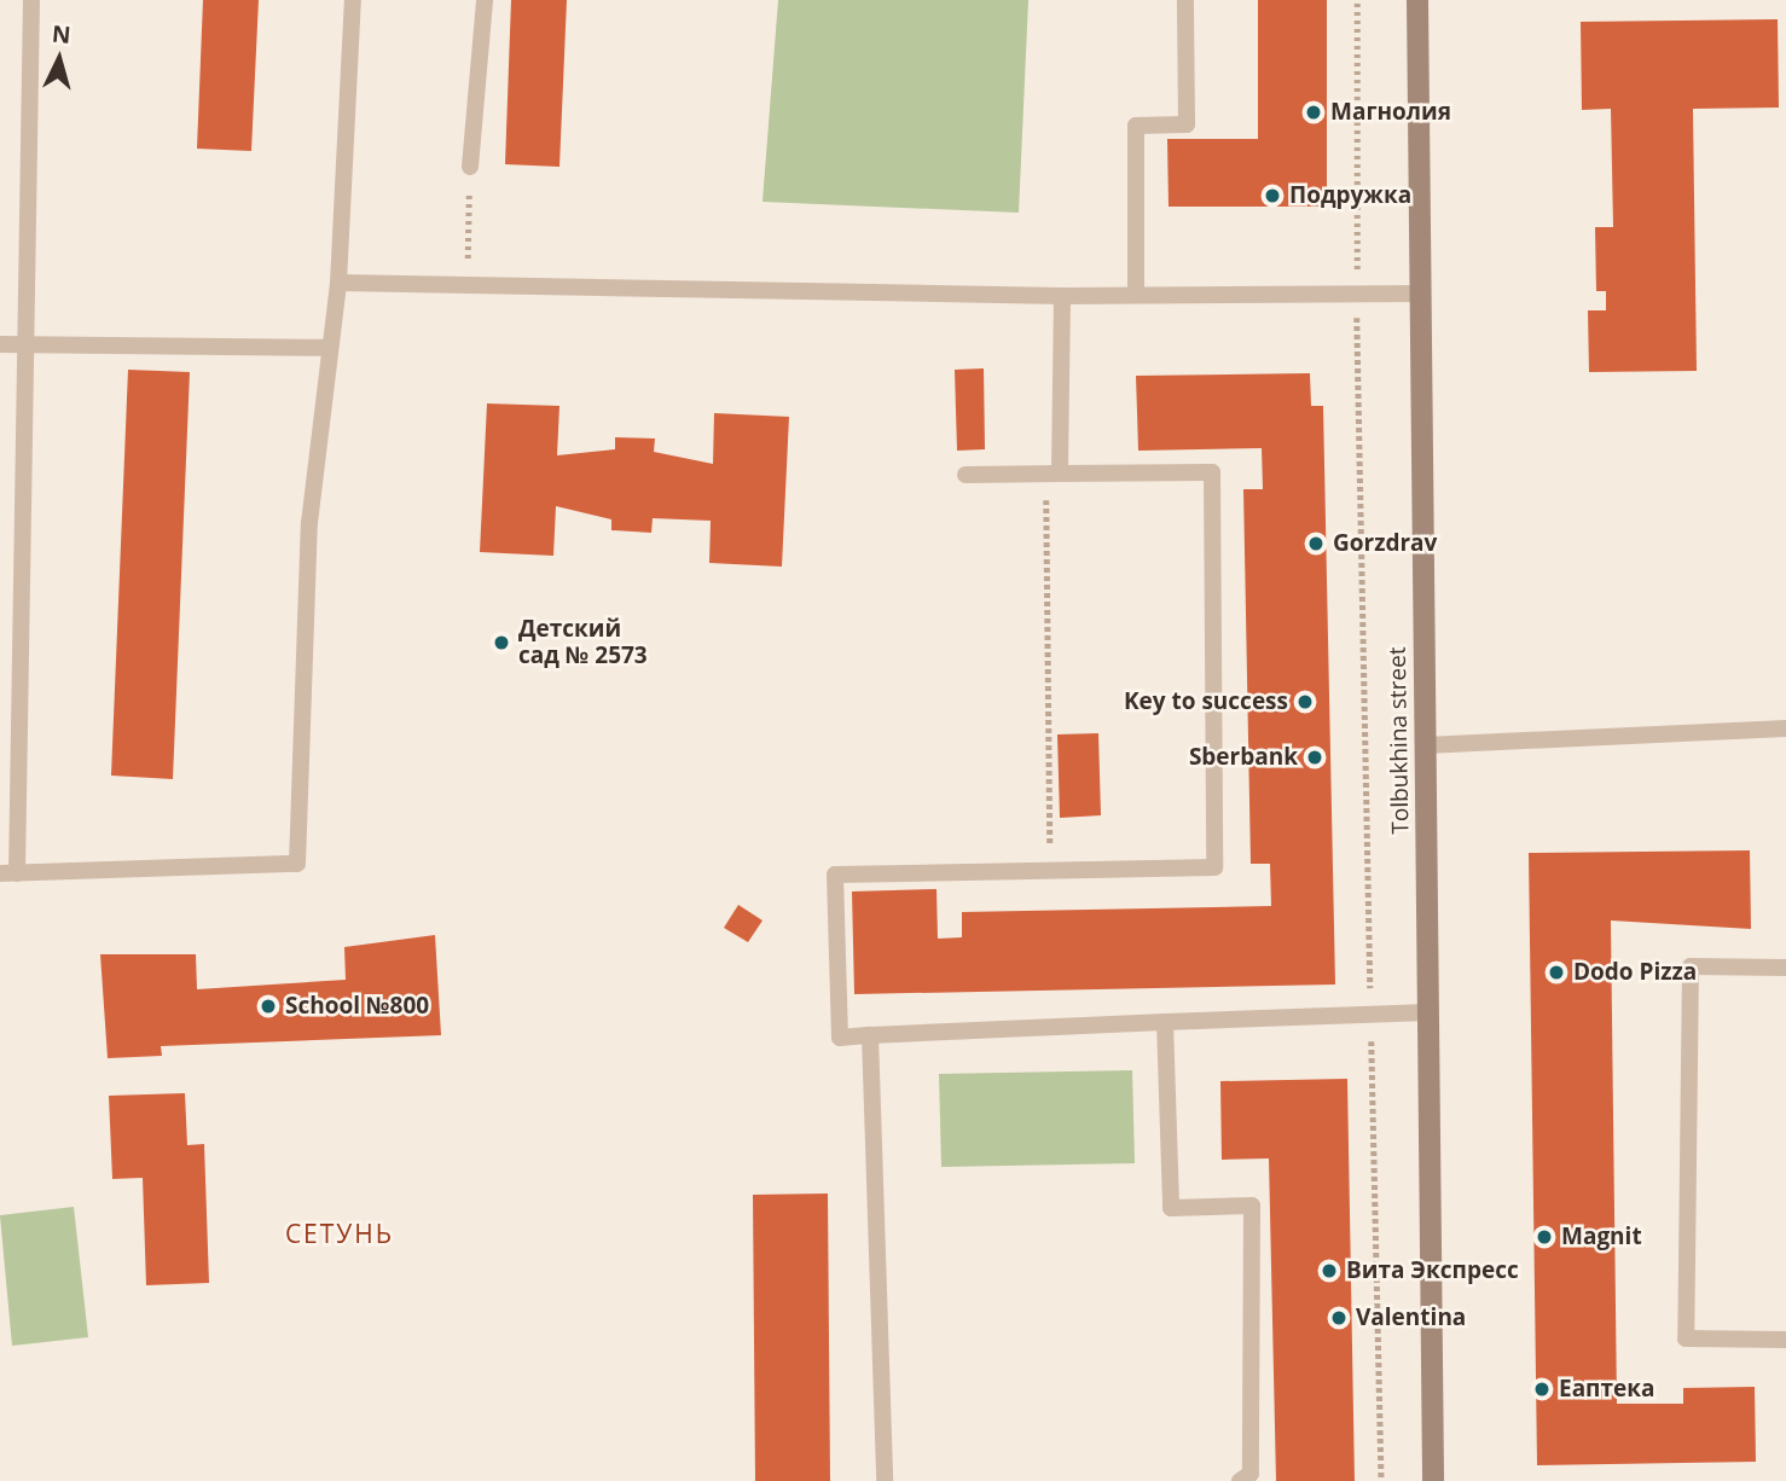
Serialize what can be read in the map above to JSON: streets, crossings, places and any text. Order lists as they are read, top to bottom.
{
  "streets": {
    "main road": ["Tolbukhina street"]
  },
  "districts": ["СЕТУНЬ"],
  "places": [
    "Магнолия",
    "Подружка",
    "Gorzdrav",
    "Детский сад № 2573",
    "Key to success",
    "Sberbank",
    "Dodo Pizza",
    "School №800",
    "Magnit",
    "Вита Экспресс",
    "Valentina",
    "Еаптека"
  ],
  "north": "top"
}
